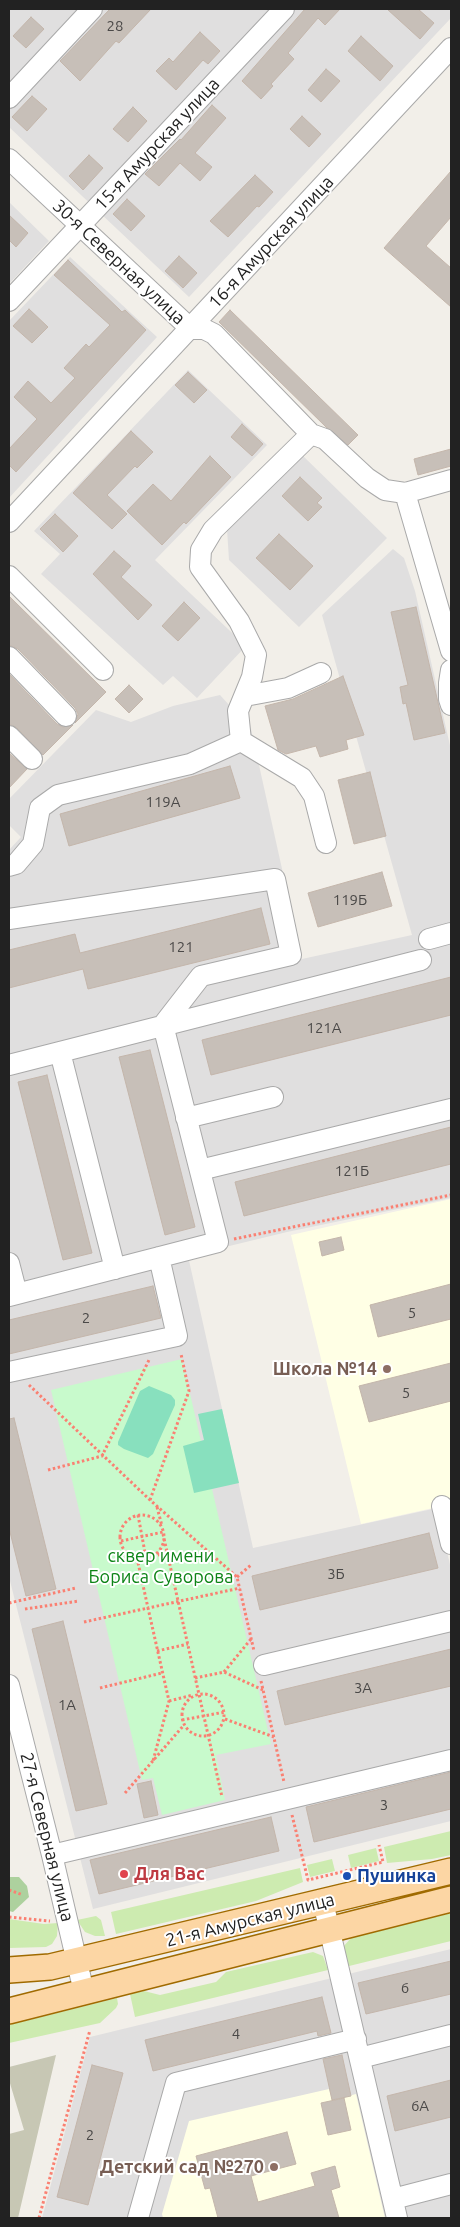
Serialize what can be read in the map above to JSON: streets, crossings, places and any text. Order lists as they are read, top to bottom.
{
  "streets": {
    "main road": ["21-я Амурская улица"],
    "street": [
      "15-я Амурская улица",
      "16-я Амурская улица",
      "30-я Северная улица",
      "27-я Северная улица"
    ]
  },
  "crossings": [
    ["15-я Амурская улица", "30-я Северная улица"],
    ["16-я Амурская улица", "30-я Северная улица"],
    ["27-я Северная улица", "21-я Амурская улица"]
  ],
  "parks": ["сквер имени Бориса Суворова"],
  "places": [
    "Школа №14",
    "Для Вас",
    "Пушинка",
    "Детский сад №270"
  ],
  "house_numbers": [
    "28",
    "119А",
    "119Б",
    "121",
    "121А",
    "121Б",
    "5",
    "2",
    "5",
    "3Б",
    "3А",
    "1А",
    "3",
    "6",
    "4",
    "6А",
    "2"
  ]
}
